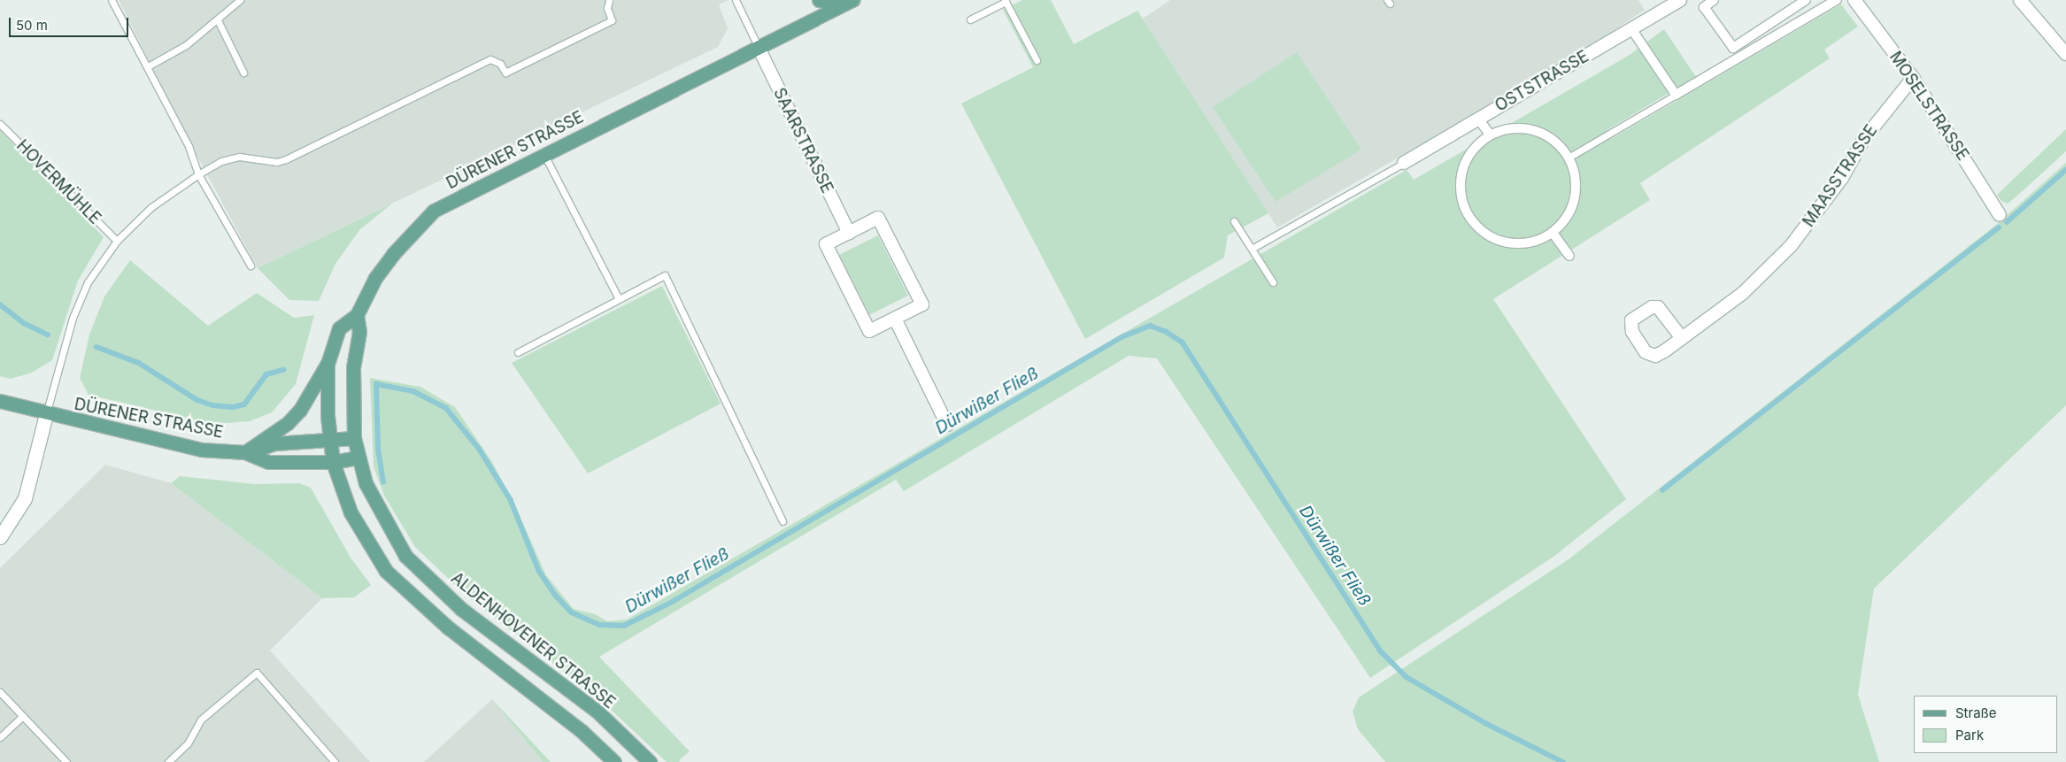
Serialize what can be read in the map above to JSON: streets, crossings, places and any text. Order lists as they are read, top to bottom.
{
  "streets": {
    "main road": ["DÜRENER STRASSE", "ALDENHOVENER STRASSE"],
    "street": [
      "OSTSTRASSE",
      "MOSELSTRASSE",
      "SAARSTRASSE",
      "MAASSTRASSE"
    ],
    "lane": ["HOVERMÜHLE"]
  },
  "crossings": [
    ["MOSELSTRASSE", "MAASSTRASSE"],
    ["SAARSTRASSE", "DÜRENER STRASSE"],
    ["DÜRENER STRASSE", "ALDENHOVENER STRASSE"]
  ],
  "water": ["Dürwißer Fließ"],
  "legend": ["Straße", "Park"],
  "scale_bar": "50 m"
}
